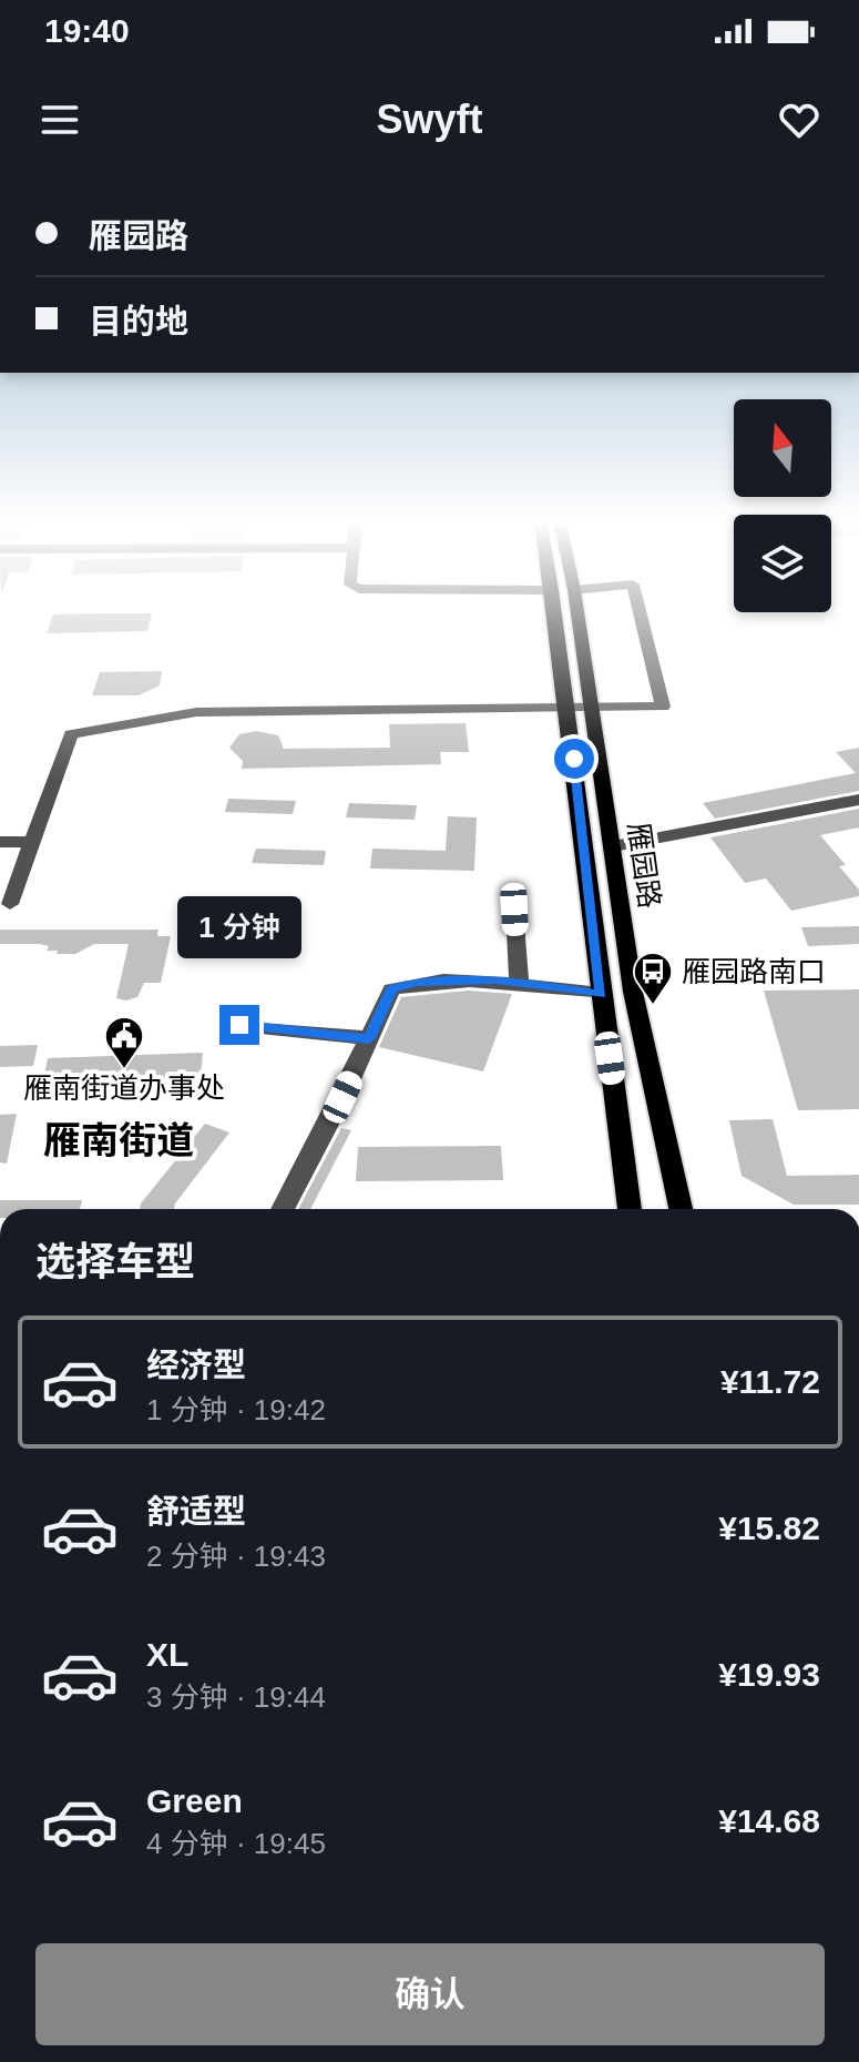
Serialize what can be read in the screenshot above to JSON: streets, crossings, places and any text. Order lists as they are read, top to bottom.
{
  "streets": {
    "main road": ["雁园路"]
  },
  "districts": ["雁南街道"],
  "places": {
    "bus stop": ["雁园路南口"],
    "public building": ["雁南街道办事处"]
  },
  "north": "top",
  "page": {
    "status": "19:40",
    "header": "Swyft",
    "banner": ["雁园路", "目的地"],
    "bubble": "1 分钟",
    "heading": "选择车型",
    "list": [
      {
        "name": "经济型",
        "note": "1 分钟 · 19:42",
        "value": "¥11.72"
      },
      {
        "name": "舒适型",
        "note": "2 分钟 · 19:43",
        "value": "¥15.82"
      },
      {
        "name": "XL",
        "note": "3 分钟 · 19:44",
        "value": "¥19.93"
      },
      {
        "name": "Green",
        "note": "4 分钟 · 19:45",
        "value": "¥14.68"
      }
    ],
    "buttons": "确认"
  }
}
